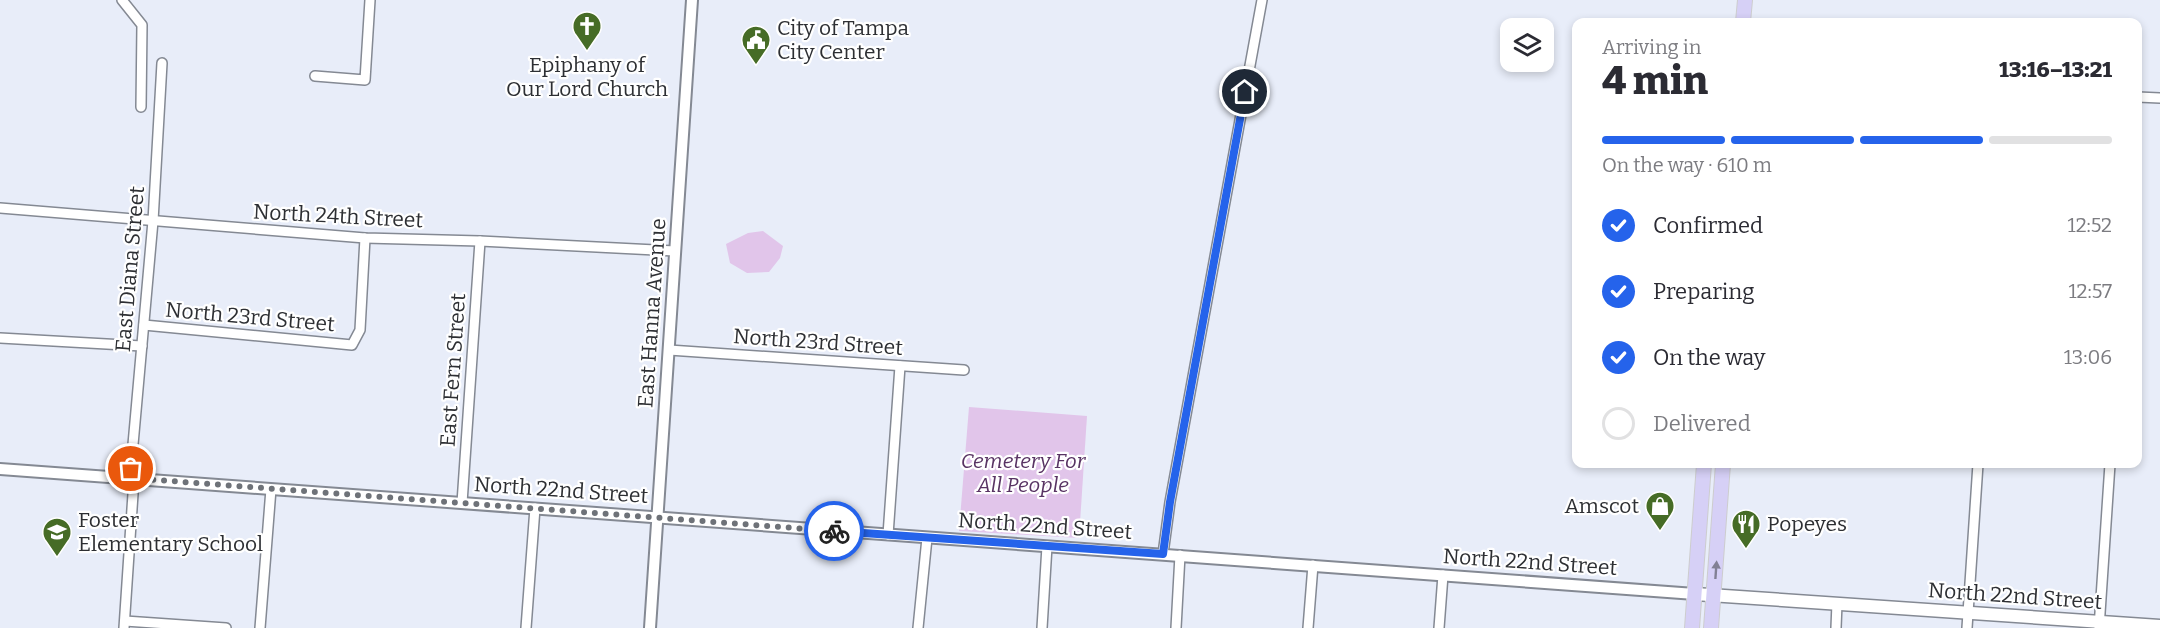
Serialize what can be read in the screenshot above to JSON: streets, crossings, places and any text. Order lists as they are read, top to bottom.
{
  "streets": {
    "main road": ["North 22nd Street"],
    "street": [
      "North 24th Street",
      "East Diana Street",
      "East Hanna Avenue",
      "North 23rd Street",
      "East Fern Street"
    ]
  },
  "crossings": [
    ["North 24th Street", "East Diana Street"],
    ["North 24th Street", "East Hanna Avenue"],
    ["North 24th Street", "North 23rd Street"],
    ["North 24th Street", "East Fern Street"],
    ["East Diana Street", "North 23rd Street"],
    ["East Diana Street", "North 22nd Street"],
    ["East Hanna Avenue", "North 23rd Street"],
    ["East Hanna Avenue", "North 22nd Street"],
    ["East Fern Street", "North 22nd Street"]
  ],
  "parks": ["Cemetery For All People"],
  "places": {
    "church": ["Epiphany of Our Lord Church"],
    "public building": ["City of Tampa City Center"],
    "shop": ["Amscot"],
    "restaurant": ["Popeyes"],
    "school or university": ["Foster Elementary School"]
  },
  "page": {
    "heading": ["4 min", "Arriving in", "13:16–13:21"],
    "bar": "On the way · 610 m",
    "list": [
      ["Confirmed", "12:52"],
      ["Preparing", "12:57"],
      ["On the way", "13:06"],
      "Delivered"
    ]
  }
}
